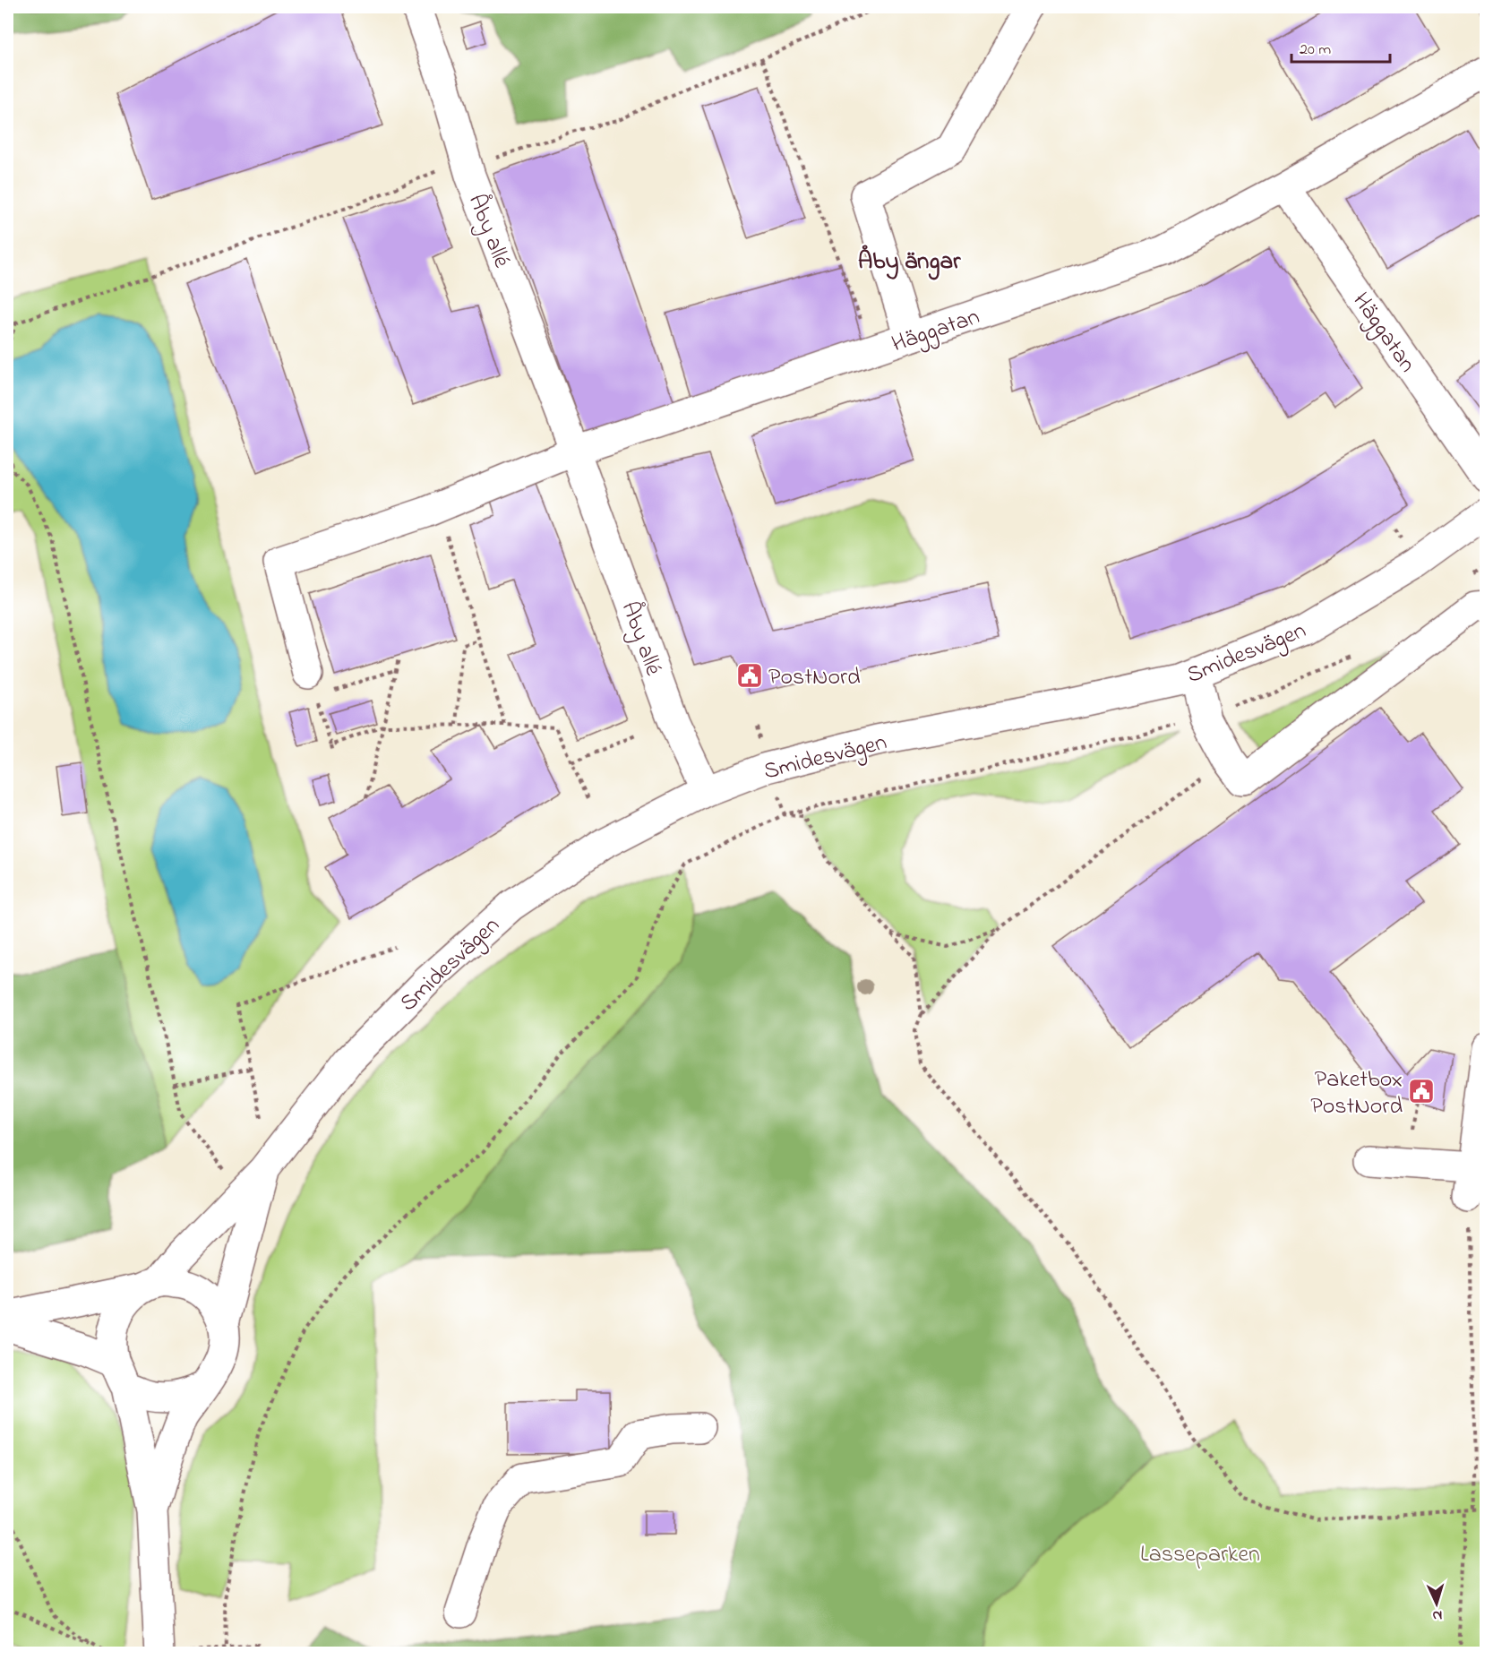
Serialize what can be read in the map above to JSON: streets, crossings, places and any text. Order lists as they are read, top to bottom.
{
  "streets": {
    "street": ["Åby allé", "Häggatan", "Smidesvägen"]
  },
  "crossings": [
    ["Åby allé", "Häggatan"],
    ["Åby allé", "Smidesvägen"]
  ],
  "districts": ["Åby ängar"],
  "parks": ["Lasseparken"],
  "places": {
    "public building": ["PostNord", "Paketbox PostNord"]
  },
  "scale_bar": "20 m",
  "north": "bottom"
}
